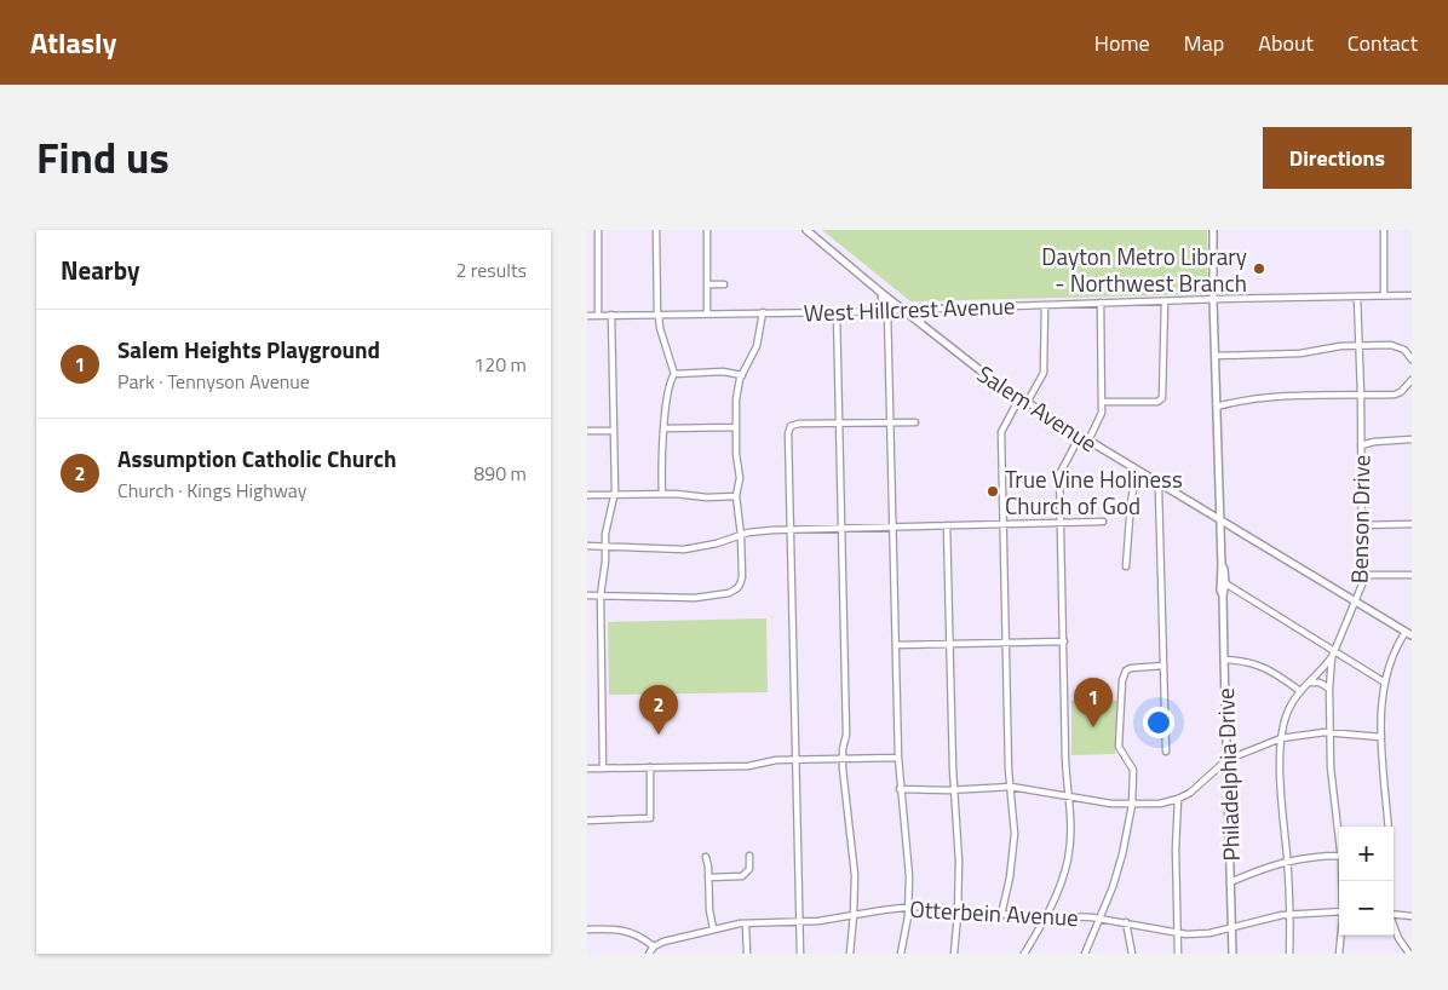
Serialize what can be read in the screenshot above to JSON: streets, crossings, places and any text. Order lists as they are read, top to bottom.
{
  "streets": {
    "main road": ["Salem Avenue", "Philadelphia Drive"],
    "street": ["West Hillcrest Avenue", "Benson Drive", "Otterbein Avenue"]
  },
  "crossings": [
    ["West Hillcrest Avenue", "Salem Avenue"],
    ["West Hillcrest Avenue", "Benson Drive"],
    ["West Hillcrest Avenue", "Philadelphia Drive"],
    ["Salem Avenue", "Benson Drive"],
    ["Salem Avenue", "Philadelphia Drive"],
    ["Philadelphia Drive", "Otterbein Avenue"]
  ],
  "places": ["Dayton Metro Library - Northwest Branch", "True Vine Holiness Church of God"],
  "page": {
    "header": "Atlasly",
    "nav": [
      "Home",
      "Map",
      "About",
      "Contact"
    ],
    "title": "Find us",
    "buttons": "Directions",
    "heading": ["Nearby", "2 results"],
    "list": [
      {
        "mark": "1",
        "name": "Salem Heights Playground",
        "note": "Park · Tennyson Avenue",
        "value": "120 m"
      },
      {
        "mark": "2",
        "name": "Assumption Catholic Church",
        "note": "Church · Kings Highway",
        "value": "890 m"
      }
    ],
    "pins": ["1", "2"],
    "map_buttons": ["+", "−"]
  }
}
